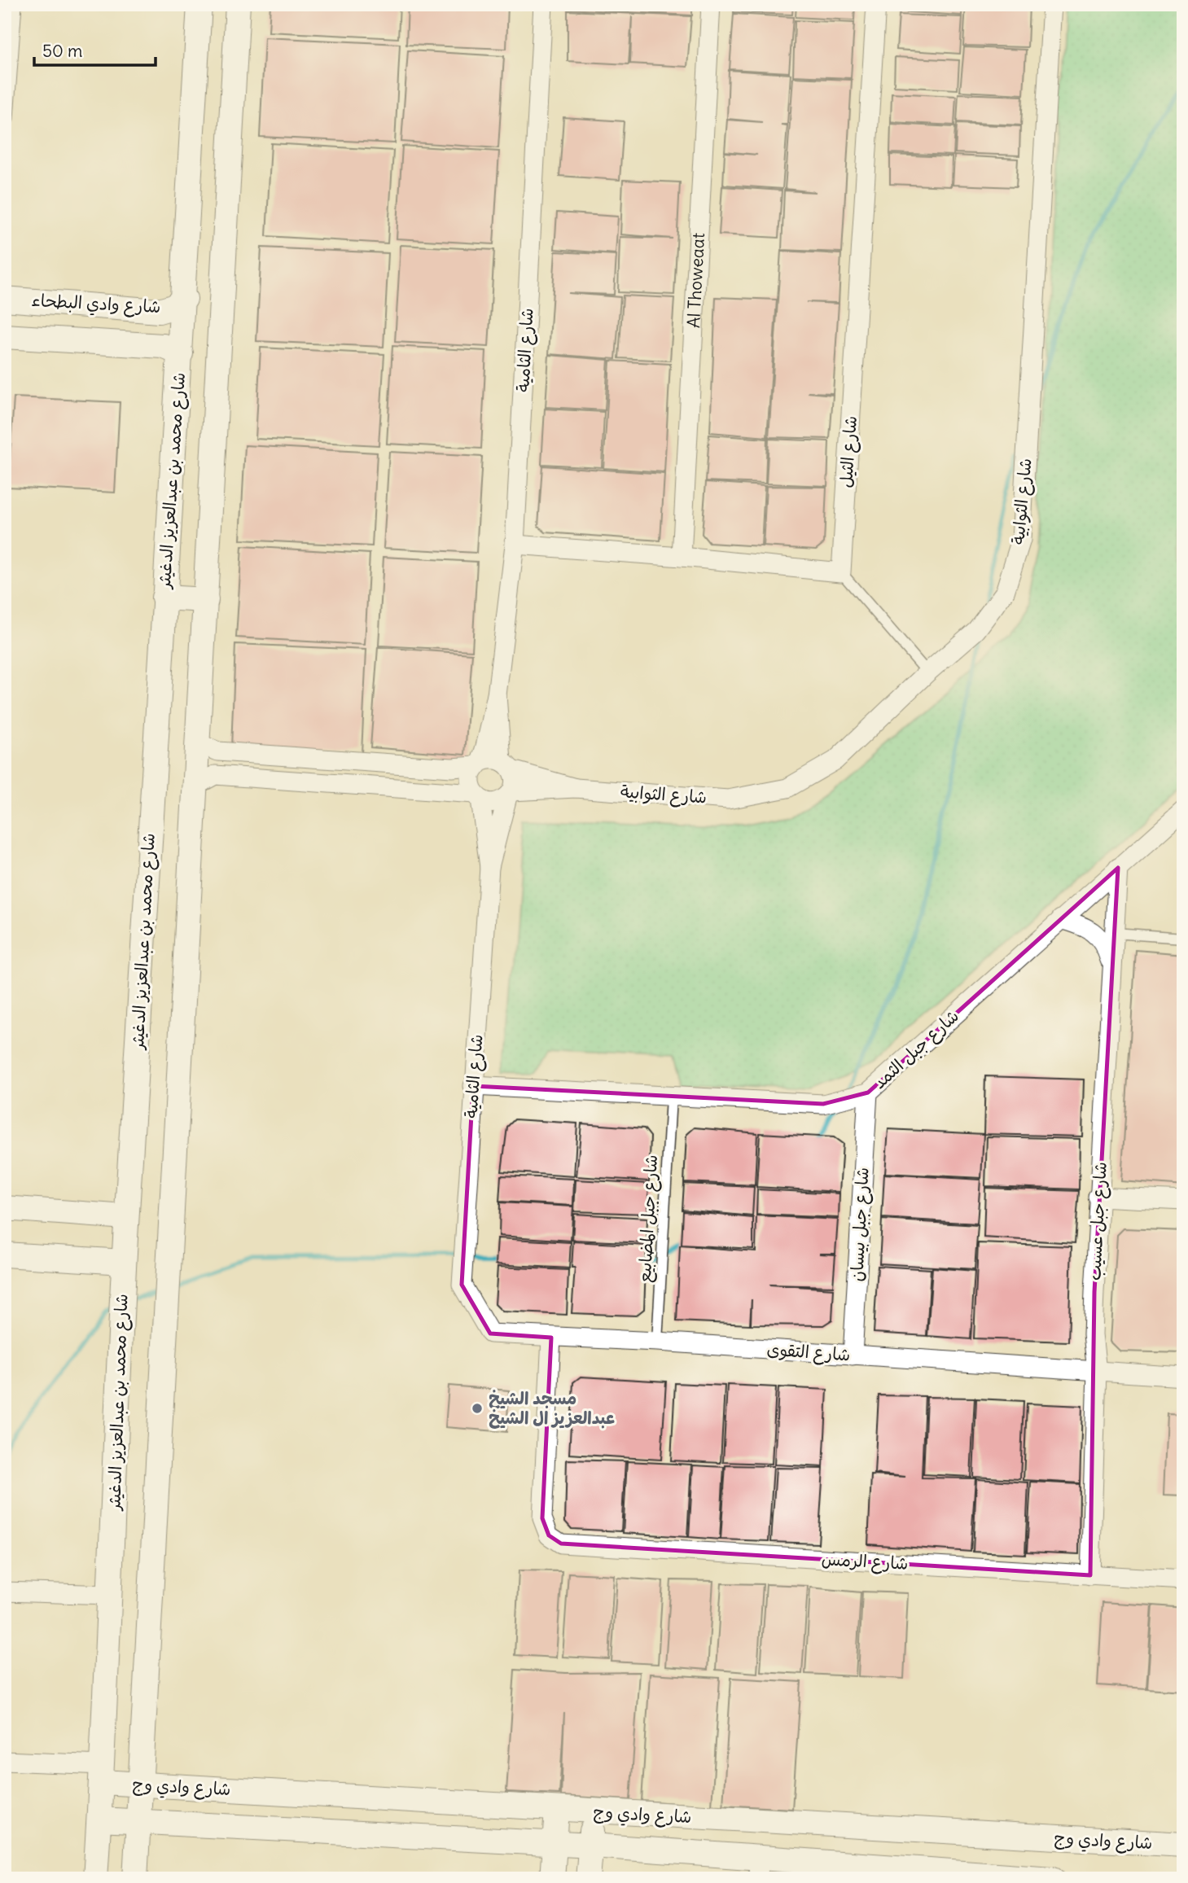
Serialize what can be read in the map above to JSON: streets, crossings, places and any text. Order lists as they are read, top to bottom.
{
  "streets": {
    "street": [
      "Al Thoweaat",
      "شارع وادي البطحاء",
      "شارع الثامية",
      "شارع الثيل",
      "شارع محمد بن عبدالعزيز الدغيثر",
      "شارع الثوابية",
      "شارع جبل الثمد",
      "شارع جبل عسيب",
      "شارع جبل بيسان",
      "شارع التقوى",
      "شارع الرمس",
      "شارع وادي وج"
    ],
    "lane": ["شارع جبل المضابيع"]
  },
  "crossings": [
    ["شارع وادي البطحاء", "شارع محمد بن عبدالعزيز الدغيثر"],
    ["شارع الثامية", "شارع جبل الثمد"],
    ["شارع الثامية", "شارع التقوى"],
    ["شارع محمد بن عبدالعزيز الدغيثر", "شارع وادي وج"],
    ["شارع جبل الثمد", "شارع جبل المضابيع"],
    ["شارع جبل الثمد", "شارع جبل عسيب"],
    ["شارع جبل الثمد", "شارع جبل بيسان"],
    ["شارع جبل المضابيع", "شارع التقوى"],
    ["شارع جبل عسيب", "شارع التقوى"],
    ["شارع جبل عسيب", "شارع الرمس"],
    ["شارع جبل بيسان", "شارع التقوى"],
    ["شارع التقوى", "شارع الرمس"]
  ],
  "places": ["مسجد الشيخ عبدالعزيز ال الشيخ"],
  "scale_bar": "50 m"
}
